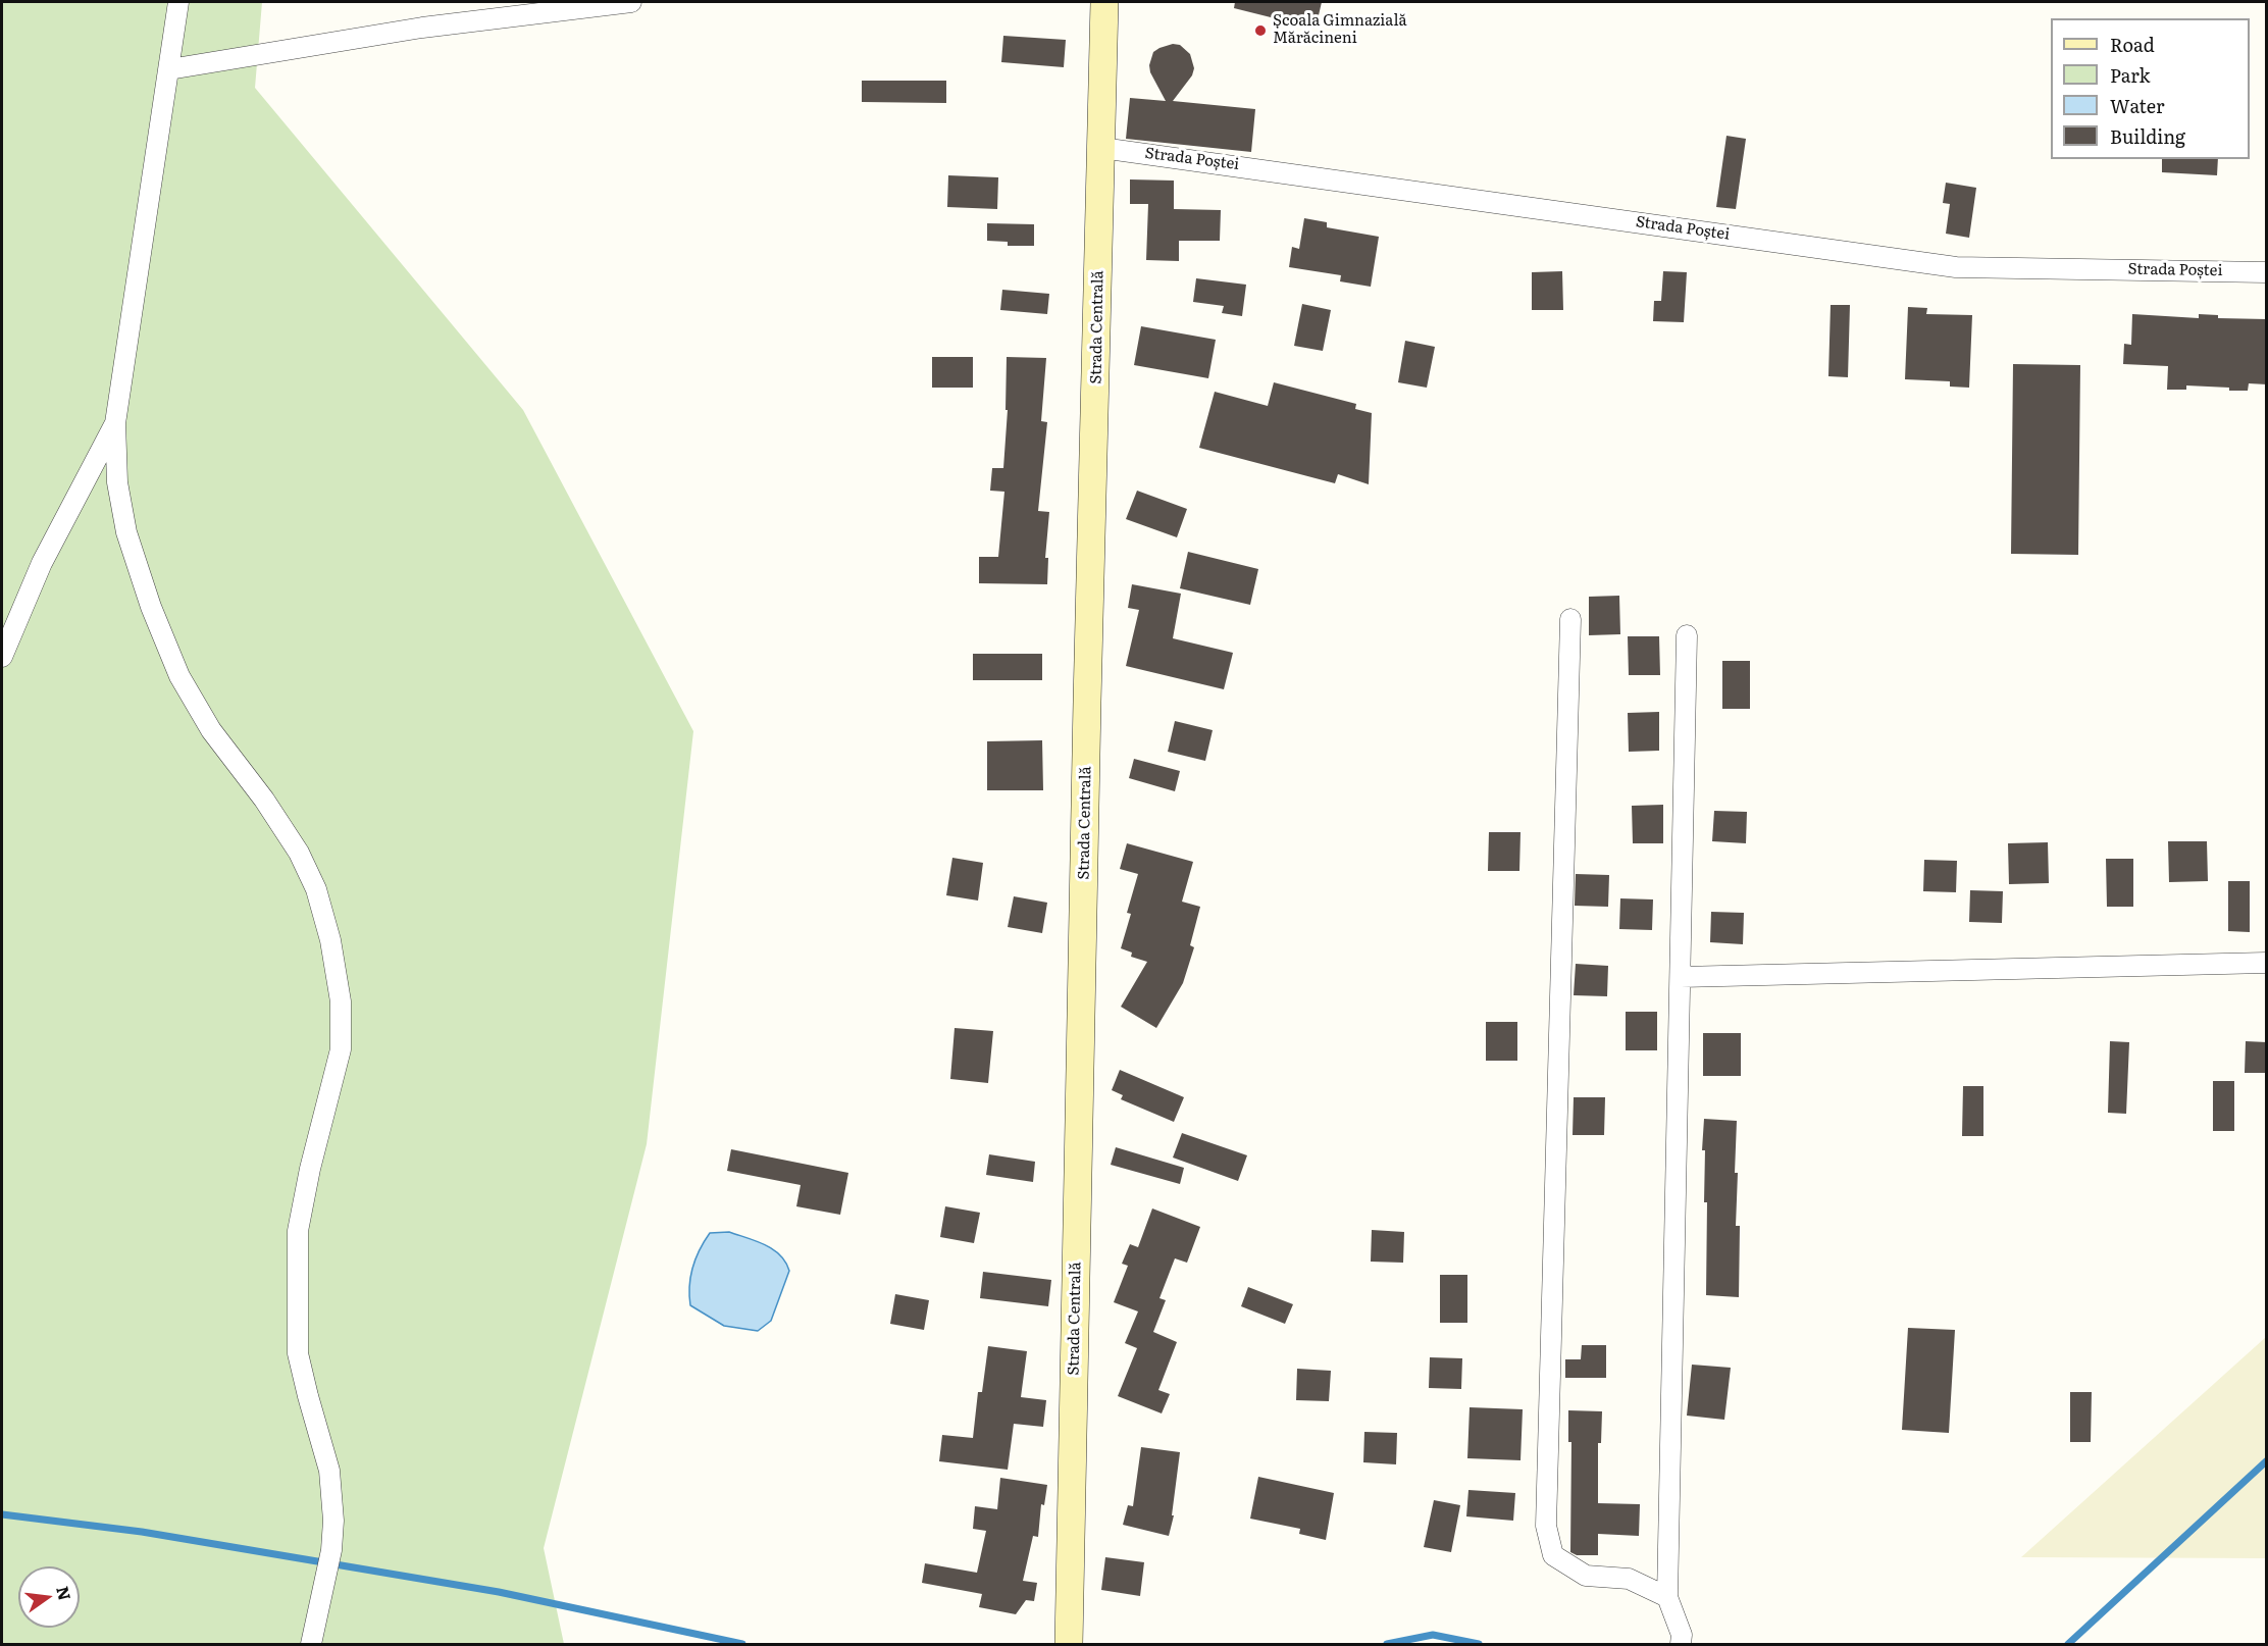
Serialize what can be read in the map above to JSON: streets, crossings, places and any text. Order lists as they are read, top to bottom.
{
  "streets": {
    "main road": ["Strada Centrală"],
    "street": ["Strada Poștei"]
  },
  "crossings": [
    ["Strada Poștei", "Strada Centrală"]
  ],
  "places": ["Școala Gimnazială Mărăcineni"],
  "legend": [
    "Road",
    "Park",
    "Water",
    "Building"
  ],
  "north": "right"
}
